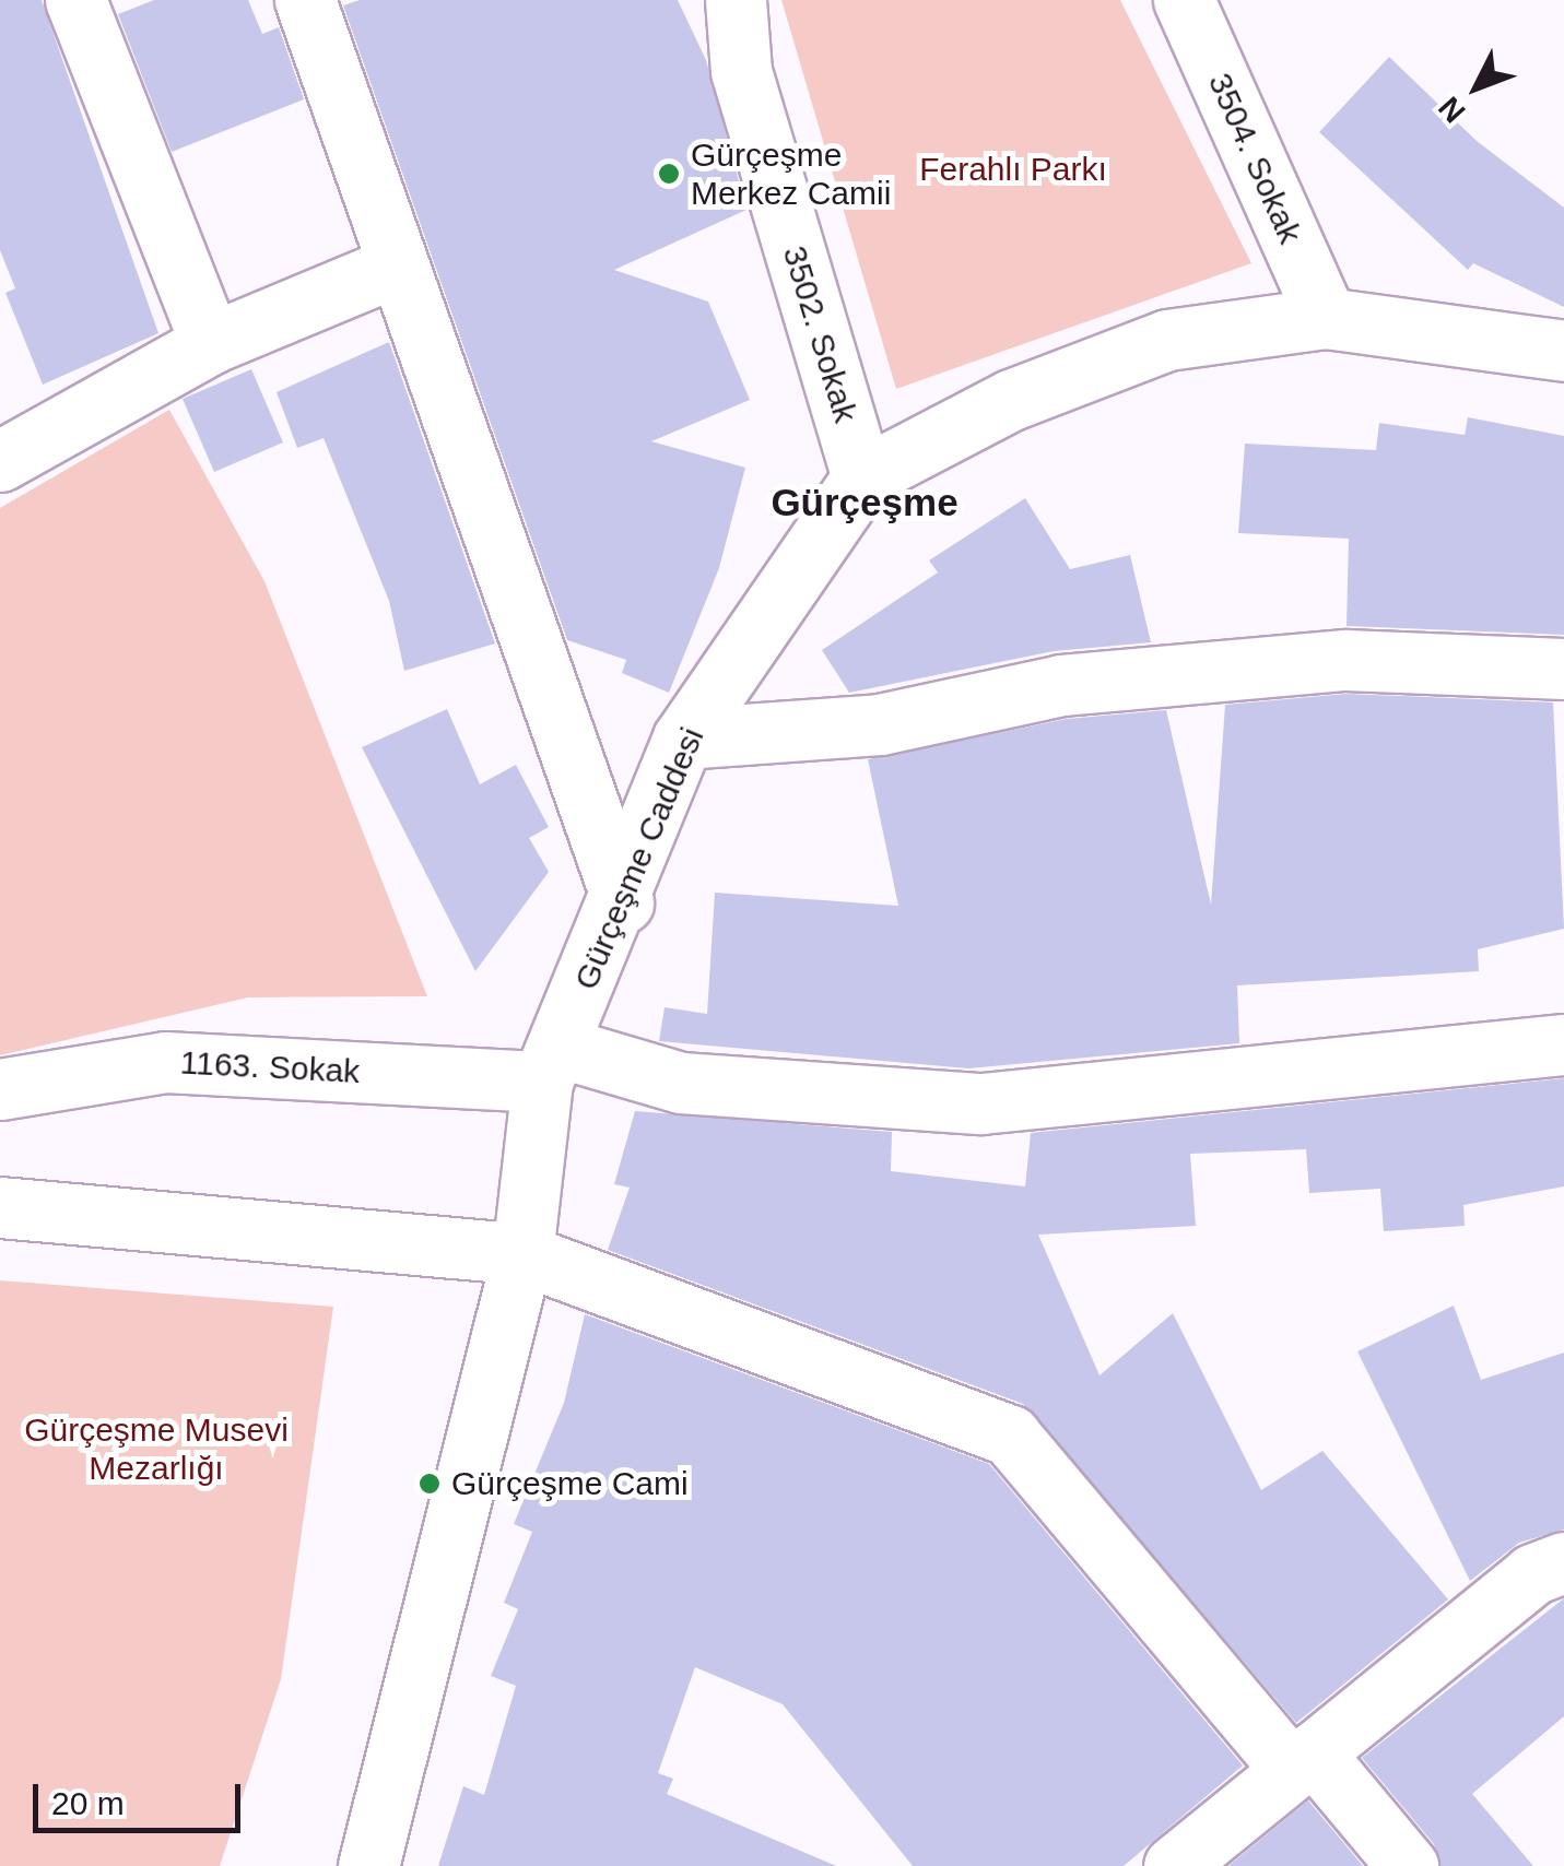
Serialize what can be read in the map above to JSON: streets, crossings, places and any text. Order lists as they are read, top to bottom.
{
  "streets": {
    "street": [
      "3504. Sokak",
      "3502. Sokak",
      "Gürçeşme Caddesi",
      "1163. Sokak"
    ]
  },
  "crossings": [
    ["3504. Sokak", "Gürçeşme Caddesi"],
    ["3502. Sokak", "Gürçeşme Caddesi"],
    ["Gürçeşme Caddesi", "1163. Sokak"]
  ],
  "districts": ["Gürçeşme"],
  "parks": ["Ferahlı Parkı", "Gürçeşme Musevi Mezarlığı"],
  "places": ["Gürçeşme Merkez Camii", "Gürçeşme Cami"],
  "scale_bar": "20 m",
  "north": "bottom left"
}
